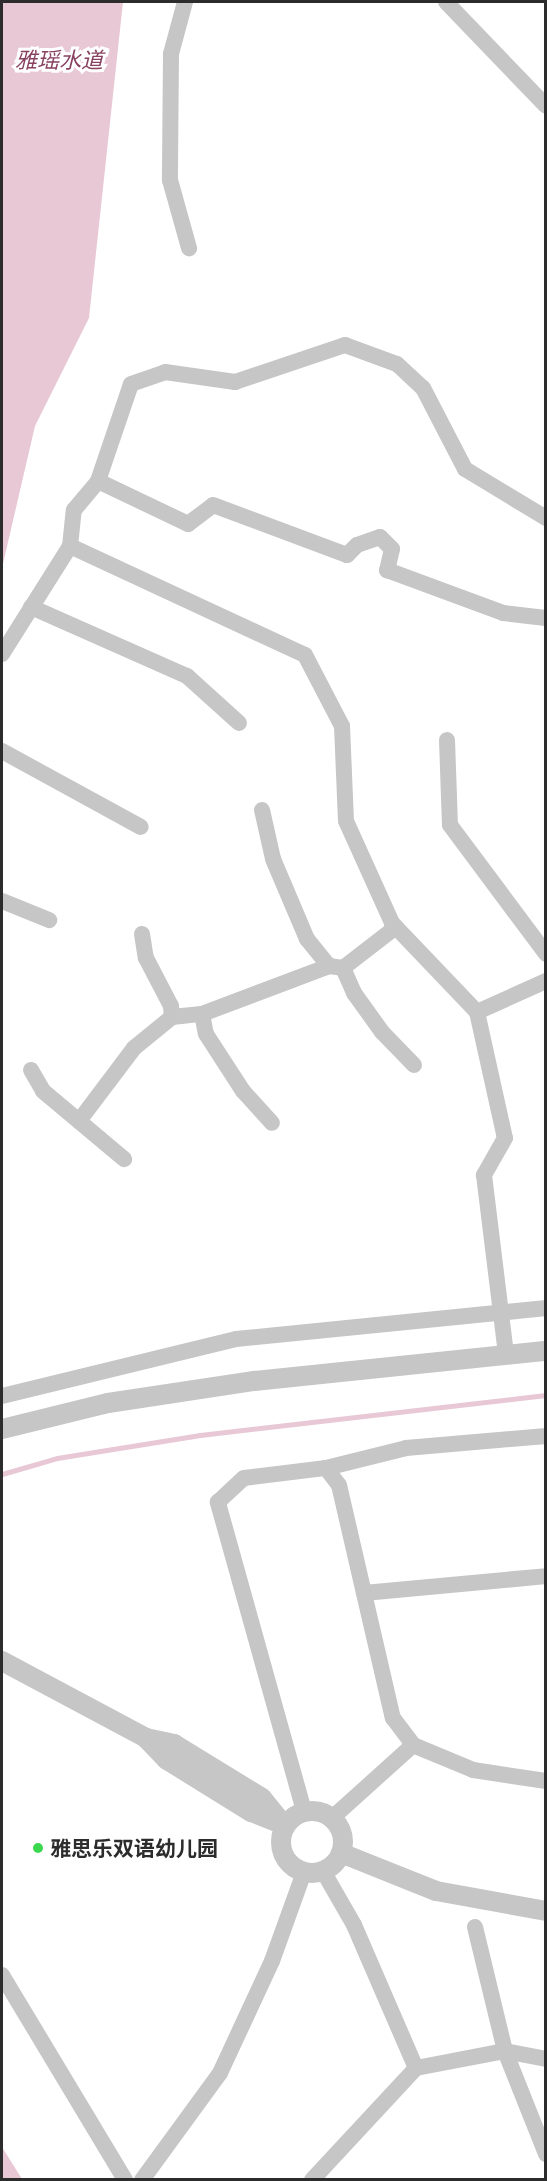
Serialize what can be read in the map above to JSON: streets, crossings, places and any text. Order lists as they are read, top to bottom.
{
  "water": ["雅瑶水道"],
  "places": ["雅思乐双语幼儿园"]
}
